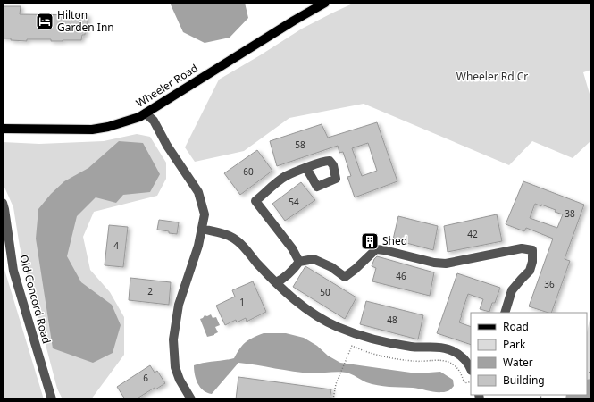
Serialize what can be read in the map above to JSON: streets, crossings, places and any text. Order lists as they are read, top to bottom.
{
  "streets": {
    "main road": ["Wheeler Road"],
    "street": ["Old Concord Road"]
  },
  "parks": ["Wheeler Rd Cr"],
  "places": {
    "hotel": ["Hilton Garden Inn"],
    "building": ["Shed"]
  },
  "house_numbers": [
    "58",
    "60",
    "54",
    "38",
    "42",
    "4",
    "46",
    "36",
    "2",
    "50",
    "1",
    "48",
    "6"
  ],
  "legend": [
    "Road",
    "Park",
    "Water",
    "Building"
  ]
}
